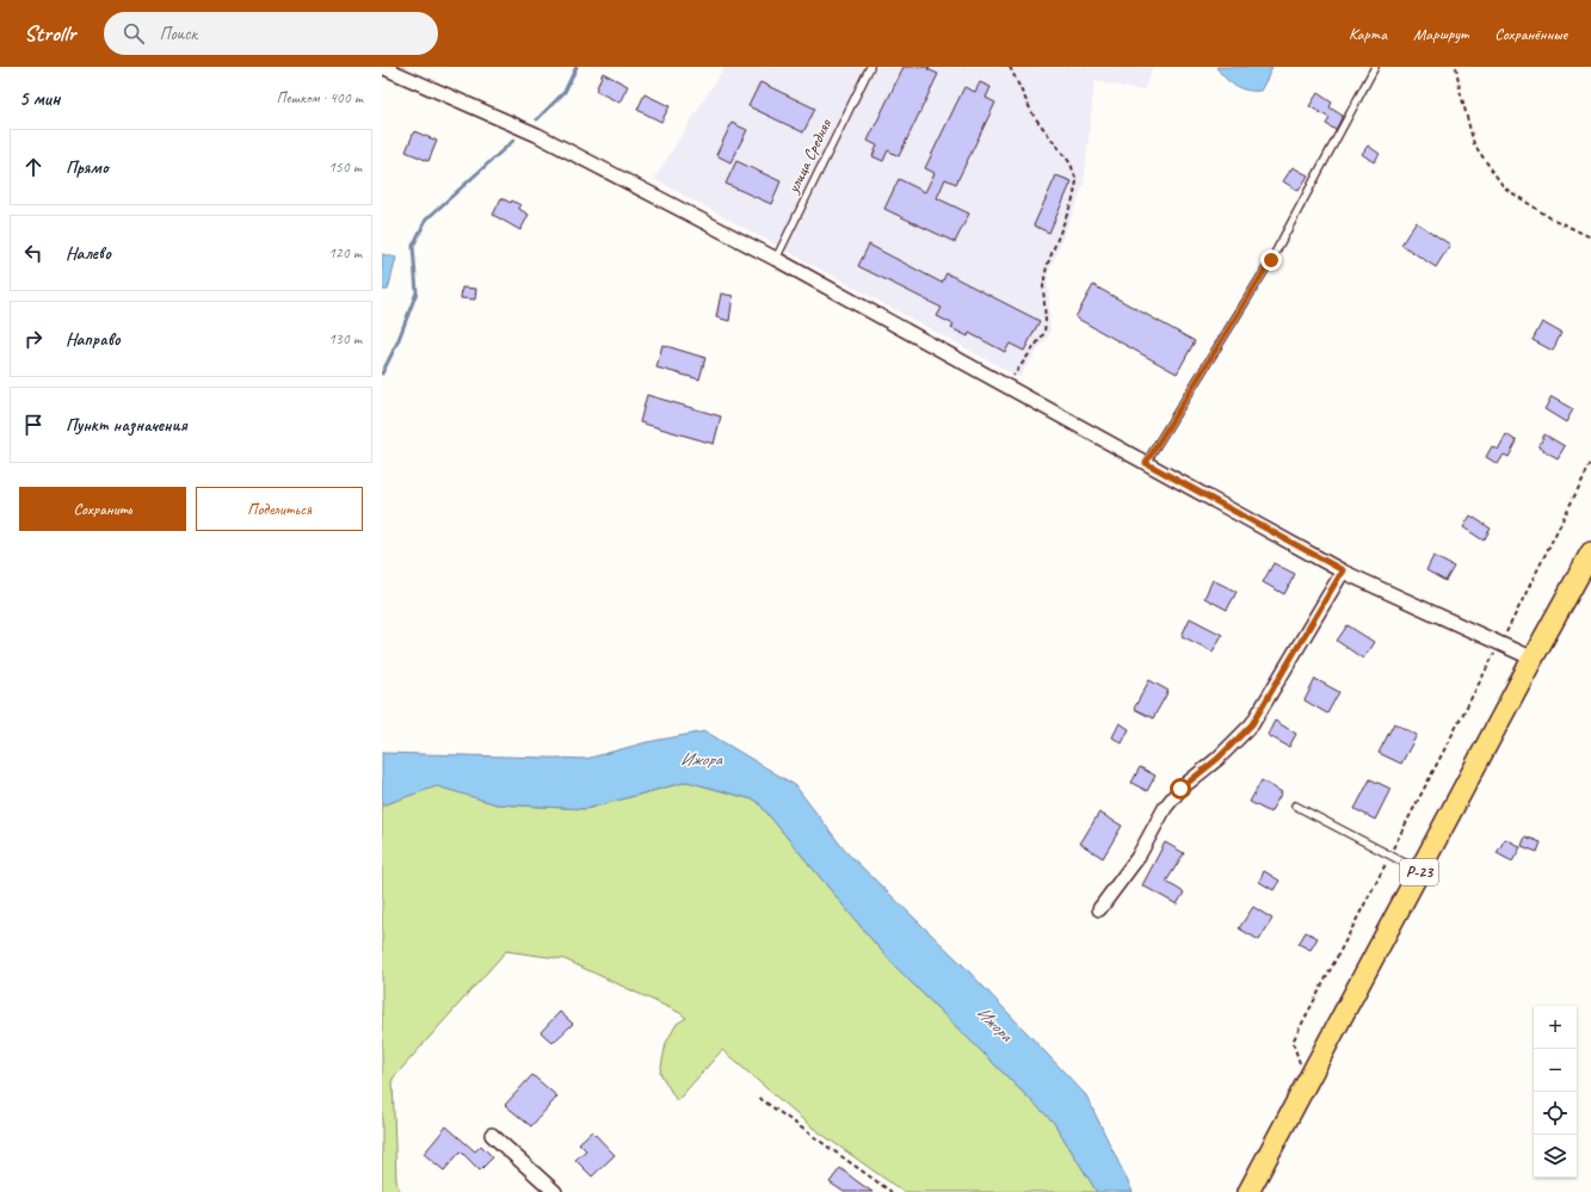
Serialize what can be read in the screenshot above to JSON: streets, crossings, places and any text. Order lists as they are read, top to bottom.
{
  "streets": {
    "main road": ["Р-23"],
    "lane": ["улица Средняя"]
  },
  "water": ["Ижора"],
  "page": {
    "header": "Strollr",
    "search": "Поиск",
    "nav": ["Карта", "Маршрут", "Сохранённые"],
    "heading": ["5 мин", "Пешком · 400 m"],
    "list": [
      ["Прямо", "150 m"],
      ["Налево", "120 m"],
      ["Направо", "130 m"],
      "Пункт назначения"
    ],
    "buttons": ["Сохранить", "Поделиться"],
    "map_buttons": ["+", "−"]
  }
}
